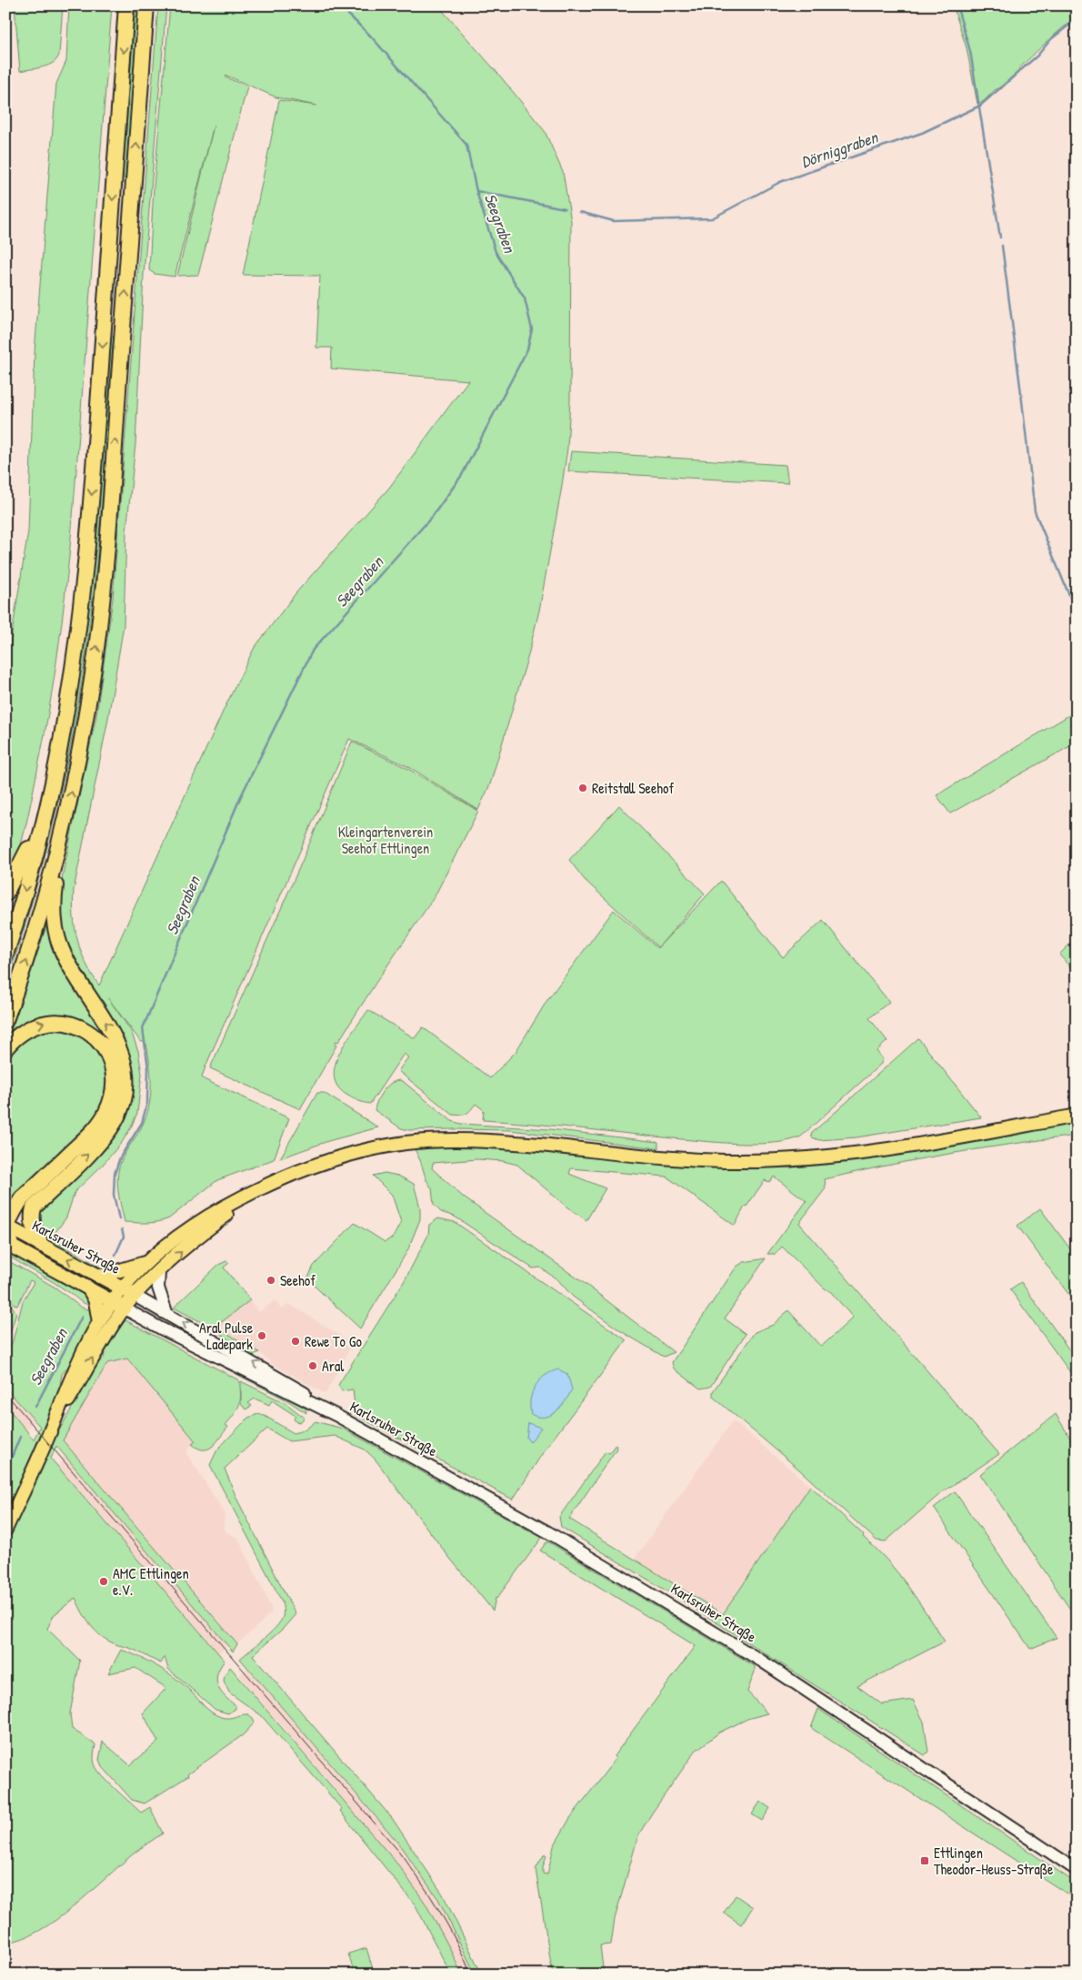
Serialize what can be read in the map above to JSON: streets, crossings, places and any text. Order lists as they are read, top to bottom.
{
  "streets": {
    "main road": ["Karlsruher Straße"]
  },
  "water": ["Dörniggraben", "Seegraben"],
  "parks": ["Kleingartenverein Seehof Ettlingen"],
  "places": {
    "other": [
      "Reitstall Seehof",
      "Seehof",
      "Aral Pulse Ladepark",
      "Rewe To Go",
      "Aral",
      "AMC Ettlingen e.V."
    ],
    "transit": ["Ettlingen Theodor-Heuss-Straße"]
  }
}
